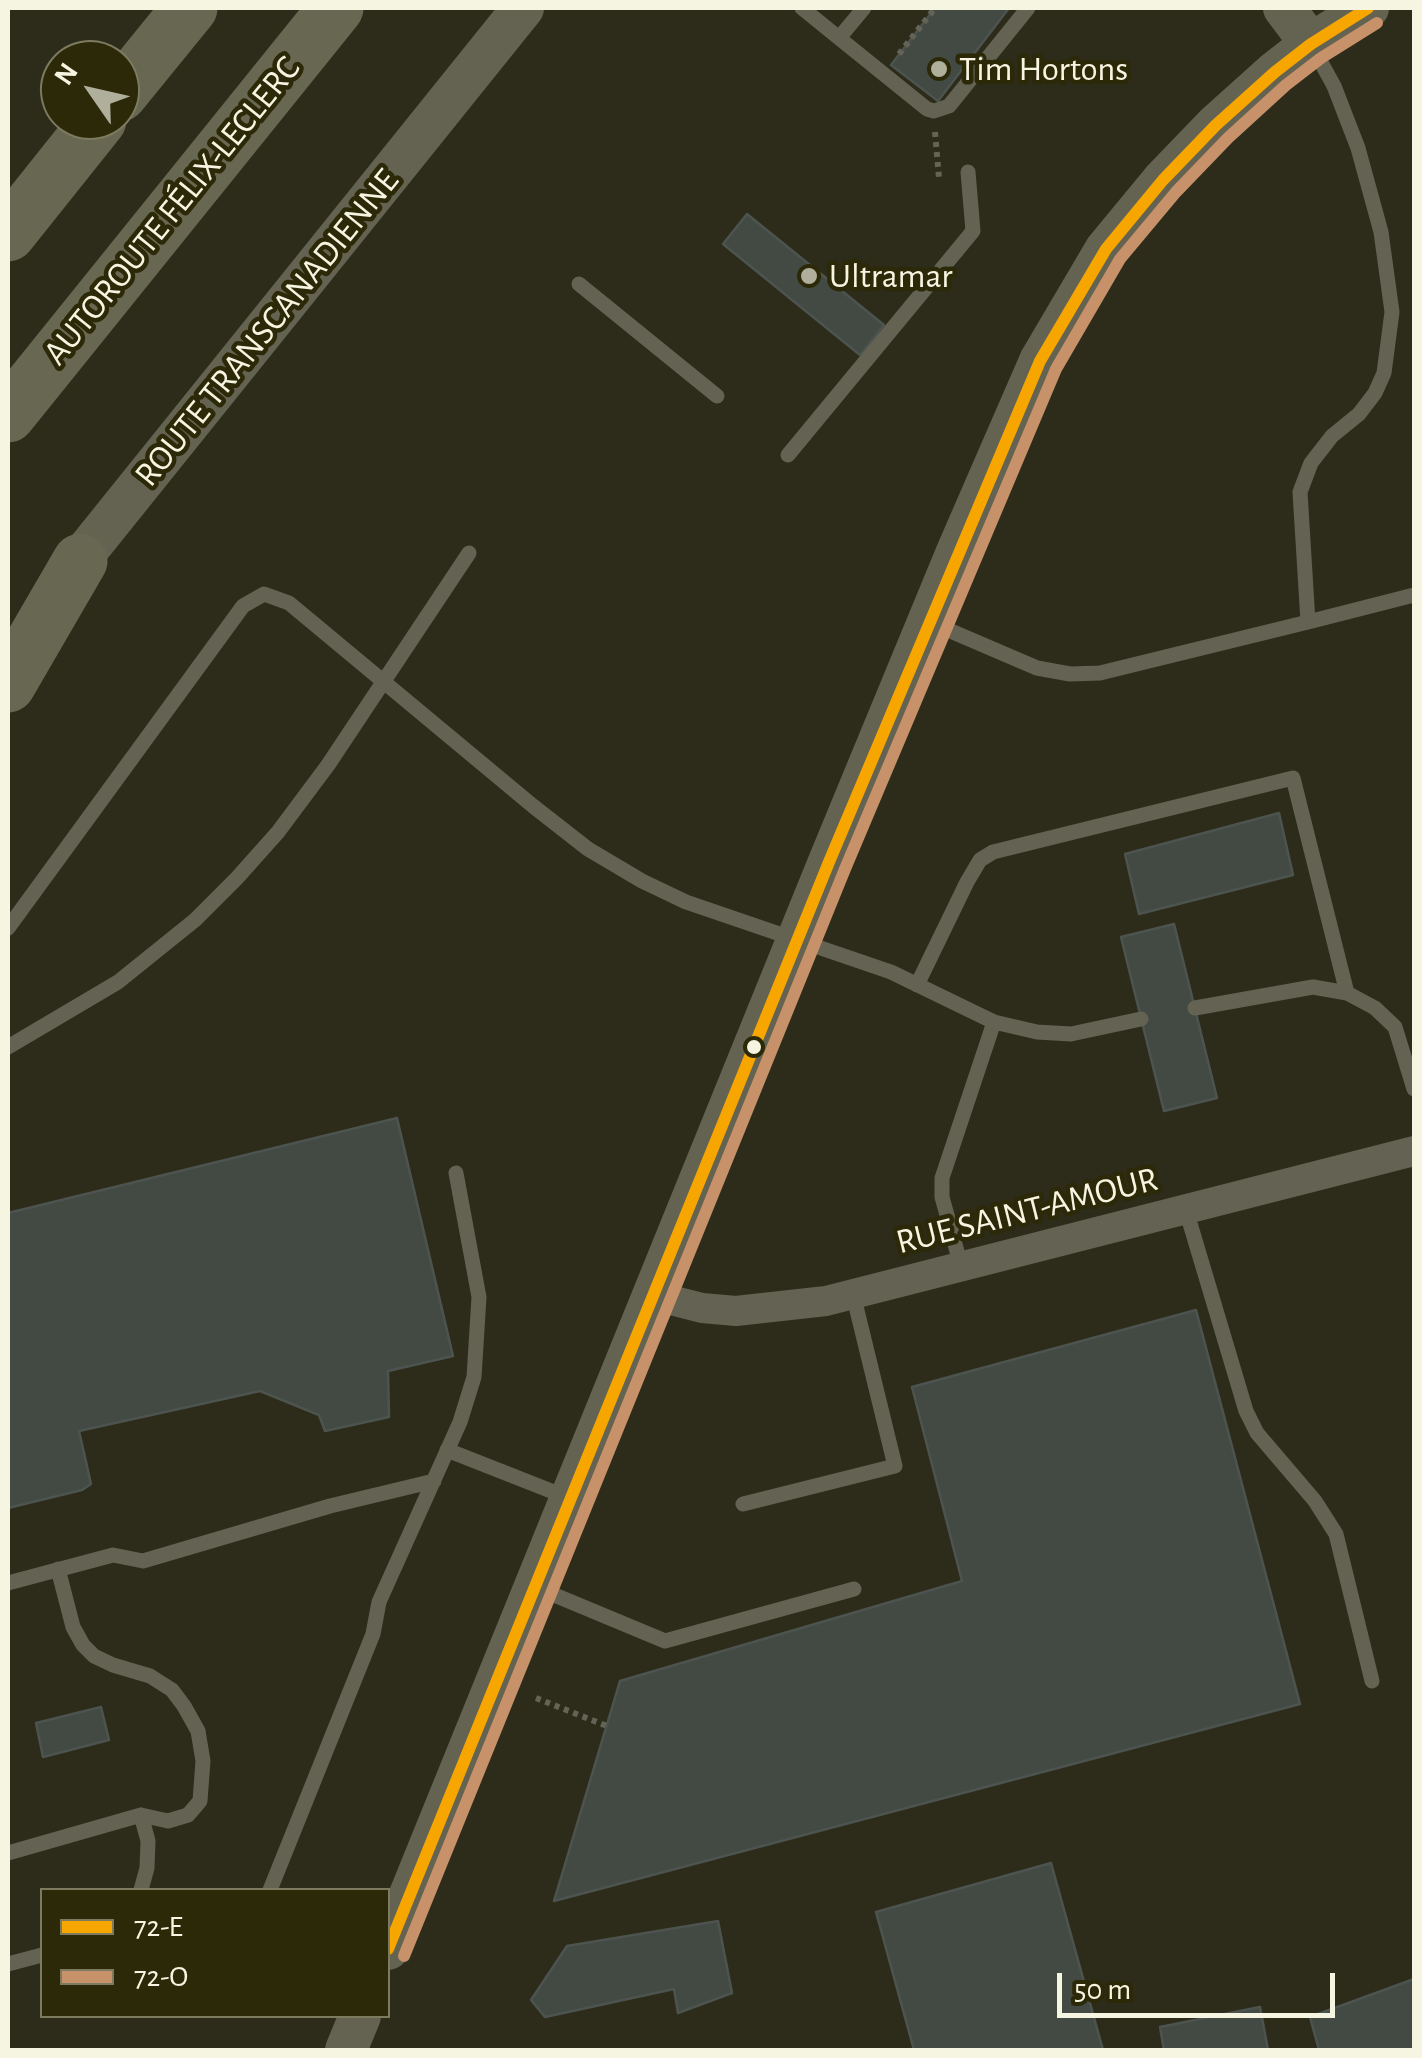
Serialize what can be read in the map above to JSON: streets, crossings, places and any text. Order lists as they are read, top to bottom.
{
  "streets": {
    "highway": ["AUTOROUTE FÉLIX-LECLERC"],
    "street": ["ROUTE TRANSCANADIENNE", "RUE SAINT-AMOUR"]
  },
  "places": ["Tim Hortons", "Ultramar"],
  "lines": ["transit line 72-E", "transit line 72-O"],
  "legend": ["72-E", "72-O"],
  "scale_bar": "50 m",
  "north": "top left"
}
